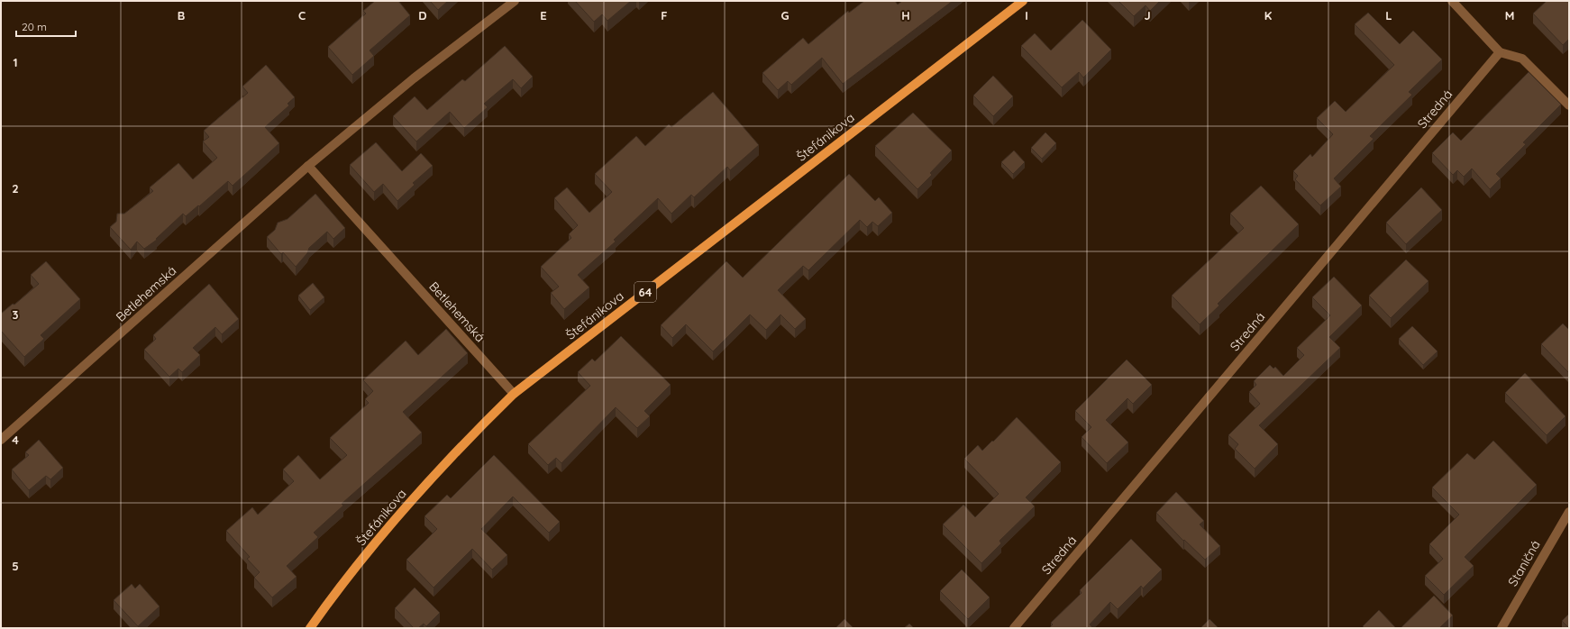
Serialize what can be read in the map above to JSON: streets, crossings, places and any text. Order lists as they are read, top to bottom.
{
  "streets": {
    "main road": ["Štefánikova", "64"],
    "street": ["Stredná", "Betlehemská", "Staničná"]
  },
  "crossings": [
    ["Štefánikova", "Betlehemská"]
  ],
  "scale_bar": "20 m",
  "grid": {
    "columns": [
      "B",
      "C",
      "D",
      "E",
      "F",
      "G",
      "H",
      "I",
      "J",
      "K",
      "L",
      "M"
    ],
    "rows": [
      "1",
      "2",
      "3",
      "4",
      "5"
    ]
  }
}
